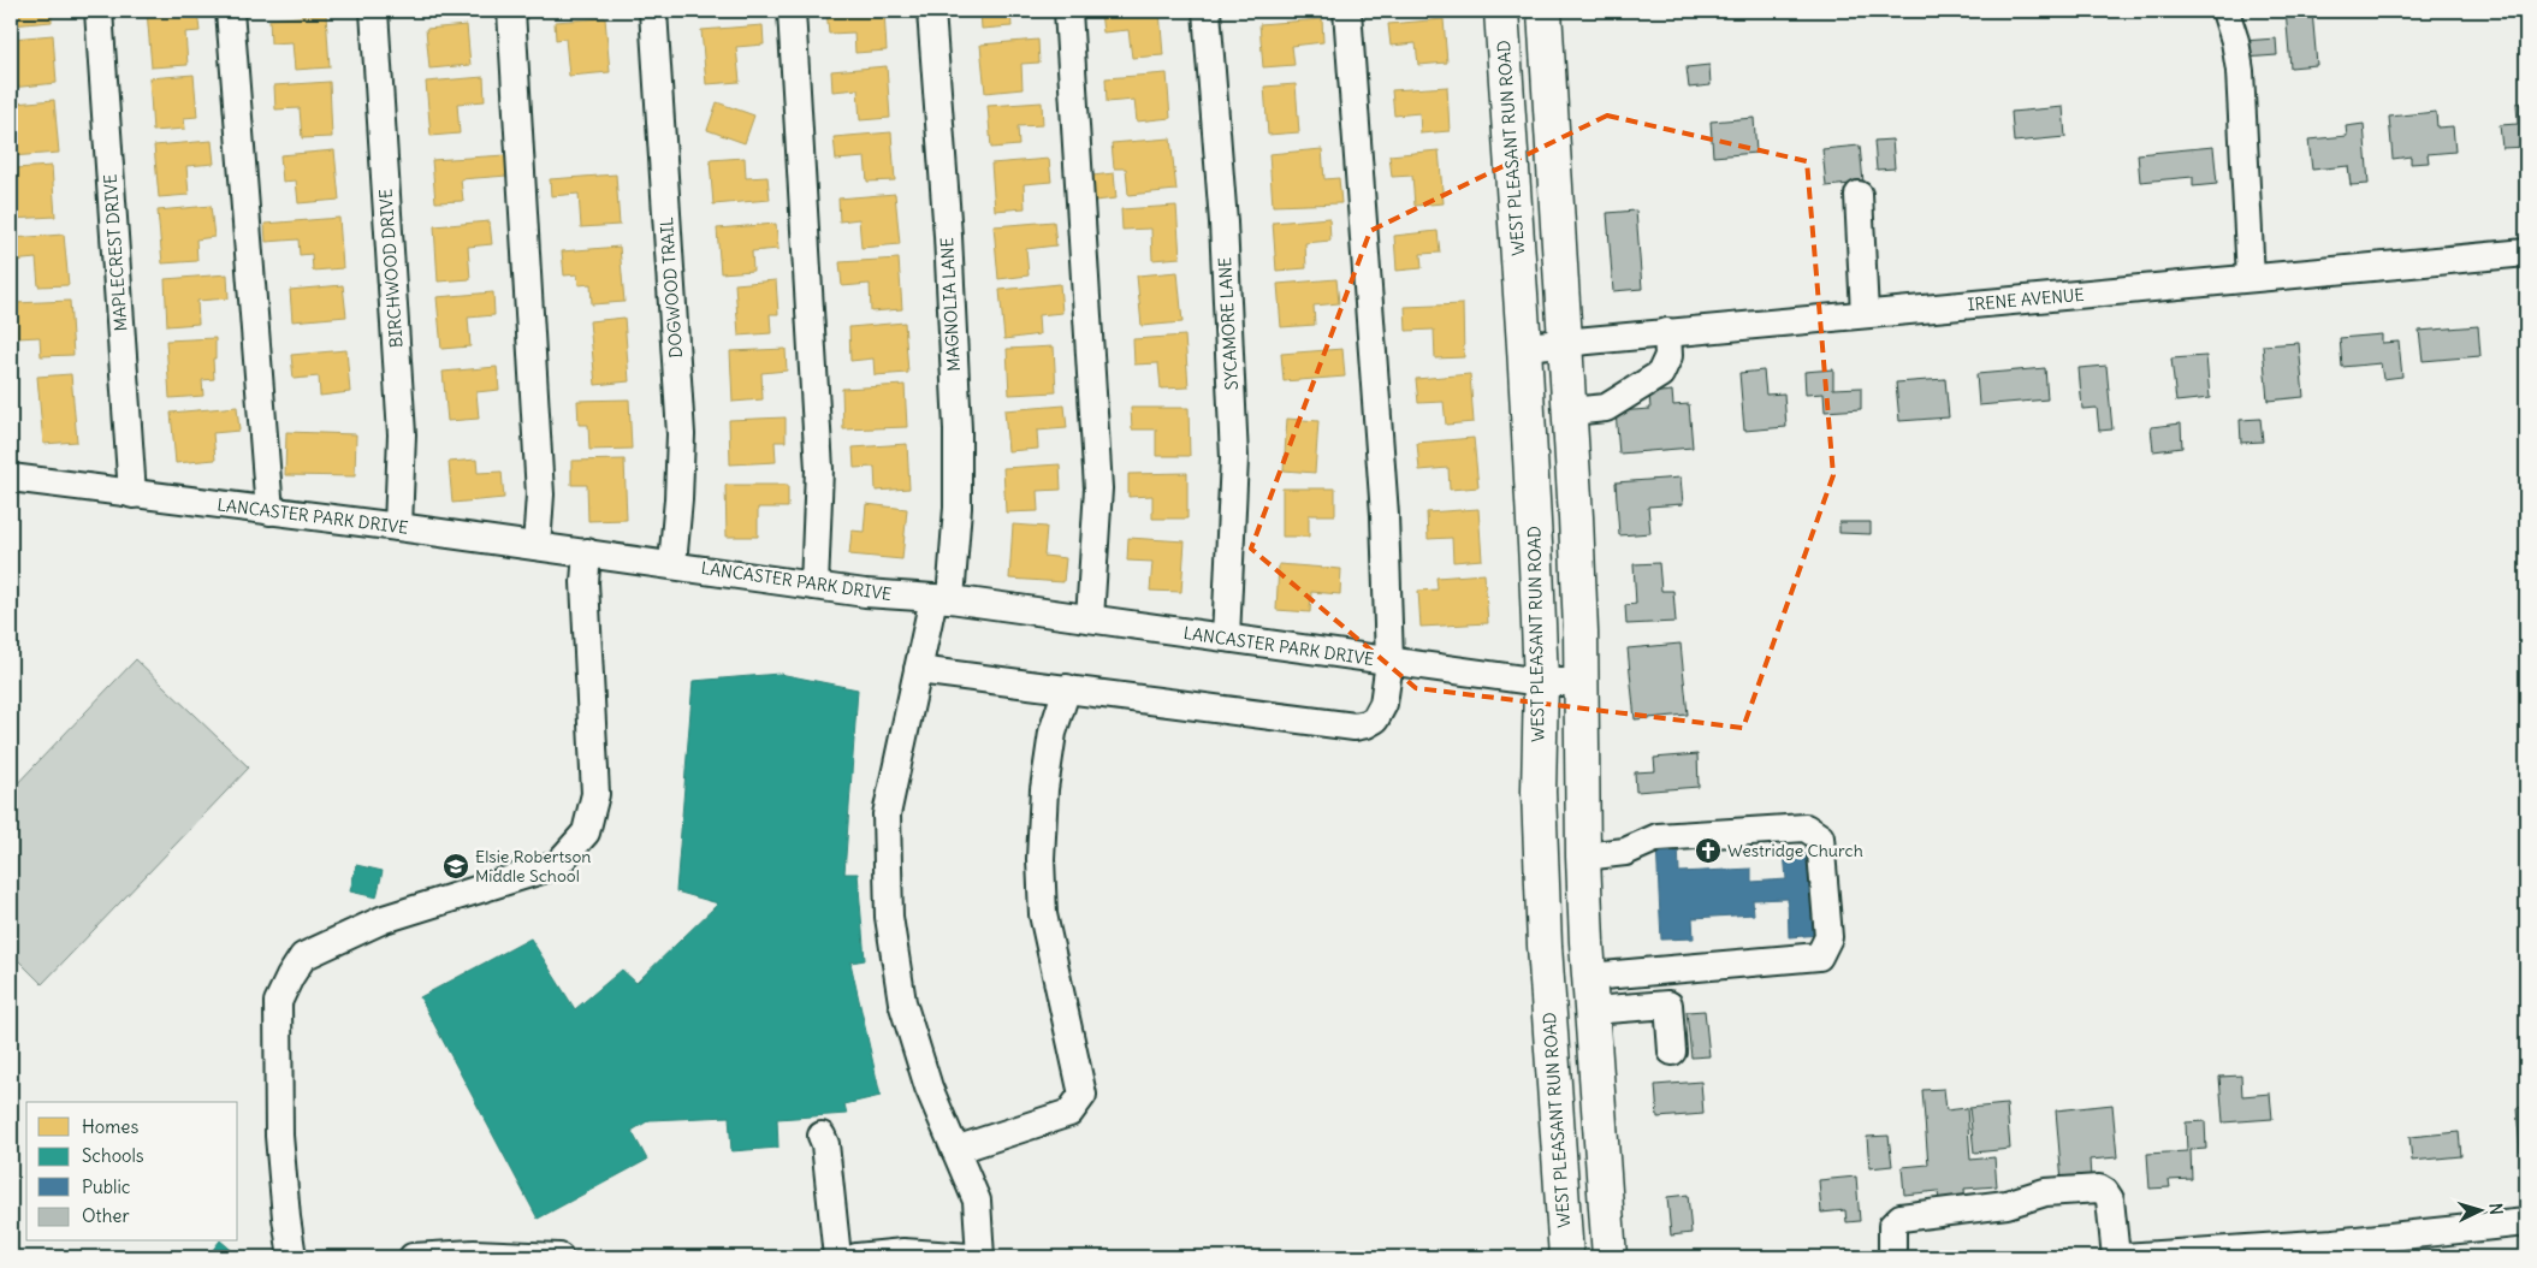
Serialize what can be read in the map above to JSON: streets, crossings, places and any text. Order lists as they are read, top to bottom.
{
  "streets": {
    "main road": ["WEST PLEASANT RUN ROAD"],
    "street": [
      "MAPLECREST DRIVE",
      "BIRCHWOOD DRIVE",
      "DOGWOOD TRAIL",
      "IRENE AVENUE",
      "MAGNOLIA LANE",
      "SYCAMORE LANE",
      "LANCASTER PARK DRIVE"
    ]
  },
  "crossings": [
    ["WEST PLEASANT RUN ROAD", "IRENE AVENUE"],
    ["WEST PLEASANT RUN ROAD", "LANCASTER PARK DRIVE"],
    ["MAPLECREST DRIVE", "LANCASTER PARK DRIVE"],
    ["BIRCHWOOD DRIVE", "LANCASTER PARK DRIVE"],
    ["DOGWOOD TRAIL", "LANCASTER PARK DRIVE"],
    ["MAGNOLIA LANE", "LANCASTER PARK DRIVE"],
    ["SYCAMORE LANE", "LANCASTER PARK DRIVE"]
  ],
  "places": {
    "church": ["Westridge Church"],
    "school or university": ["Elsie Robertson Middle School"]
  },
  "legend": [
    "Homes",
    "Schools",
    "Public",
    "Other"
  ],
  "north": "right"
}
